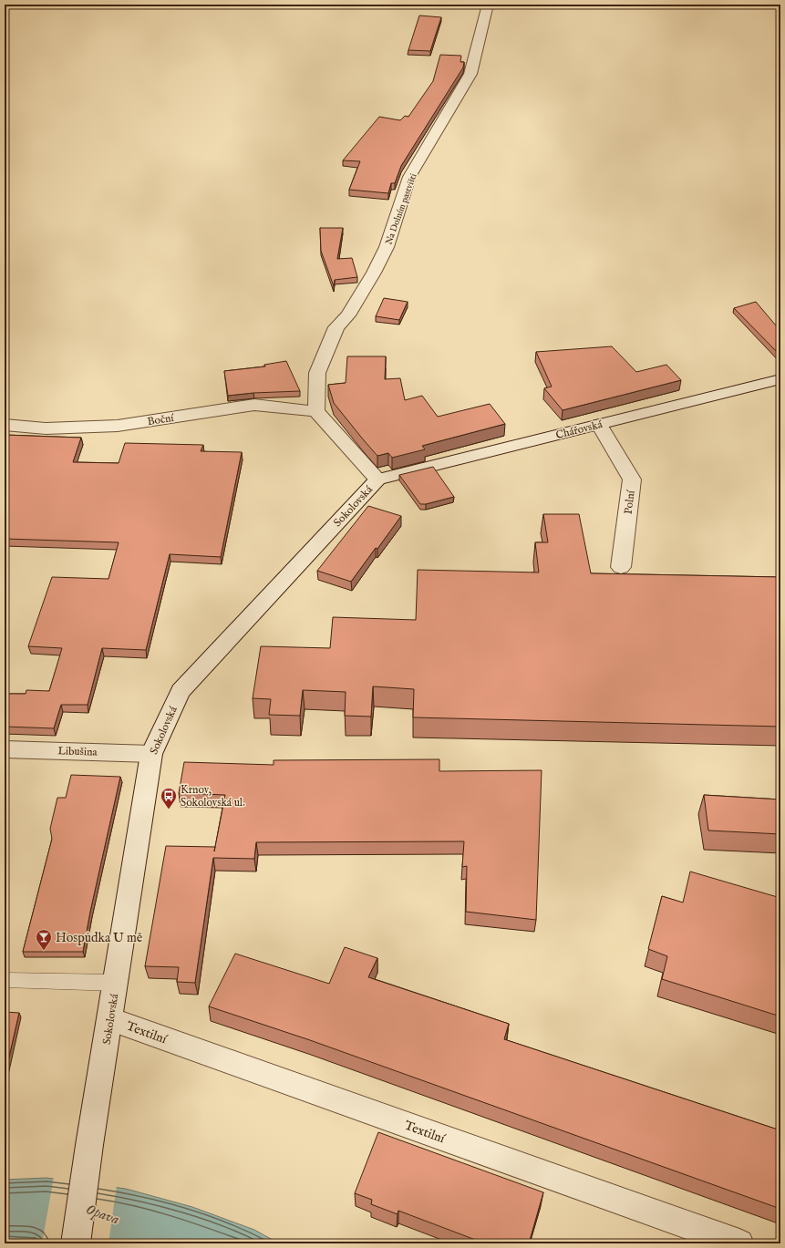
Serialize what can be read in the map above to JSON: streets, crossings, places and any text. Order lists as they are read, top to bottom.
{
  "streets": {
    "street": [
      "Na Dolním pastvišti",
      "Boční",
      "Chářovská",
      "Polní",
      "Sokolovská",
      "Libušina",
      "Textilní"
    ]
  },
  "crossings": [
    ["Na Dolním pastvišti", "Boční"],
    ["Na Dolním pastvišti", "Sokolovská"],
    ["Boční", "Sokolovská"],
    ["Chářovská", "Polní"],
    ["Chářovská", "Sokolovská"],
    ["Sokolovská", "Libušina"],
    ["Sokolovská", "Textilní"]
  ],
  "water": ["Opava"],
  "places": {
    "bus stop": ["Krnov, Sokolovská ul."],
    "bar": ["Hospůdka U mě"]
  }
}
